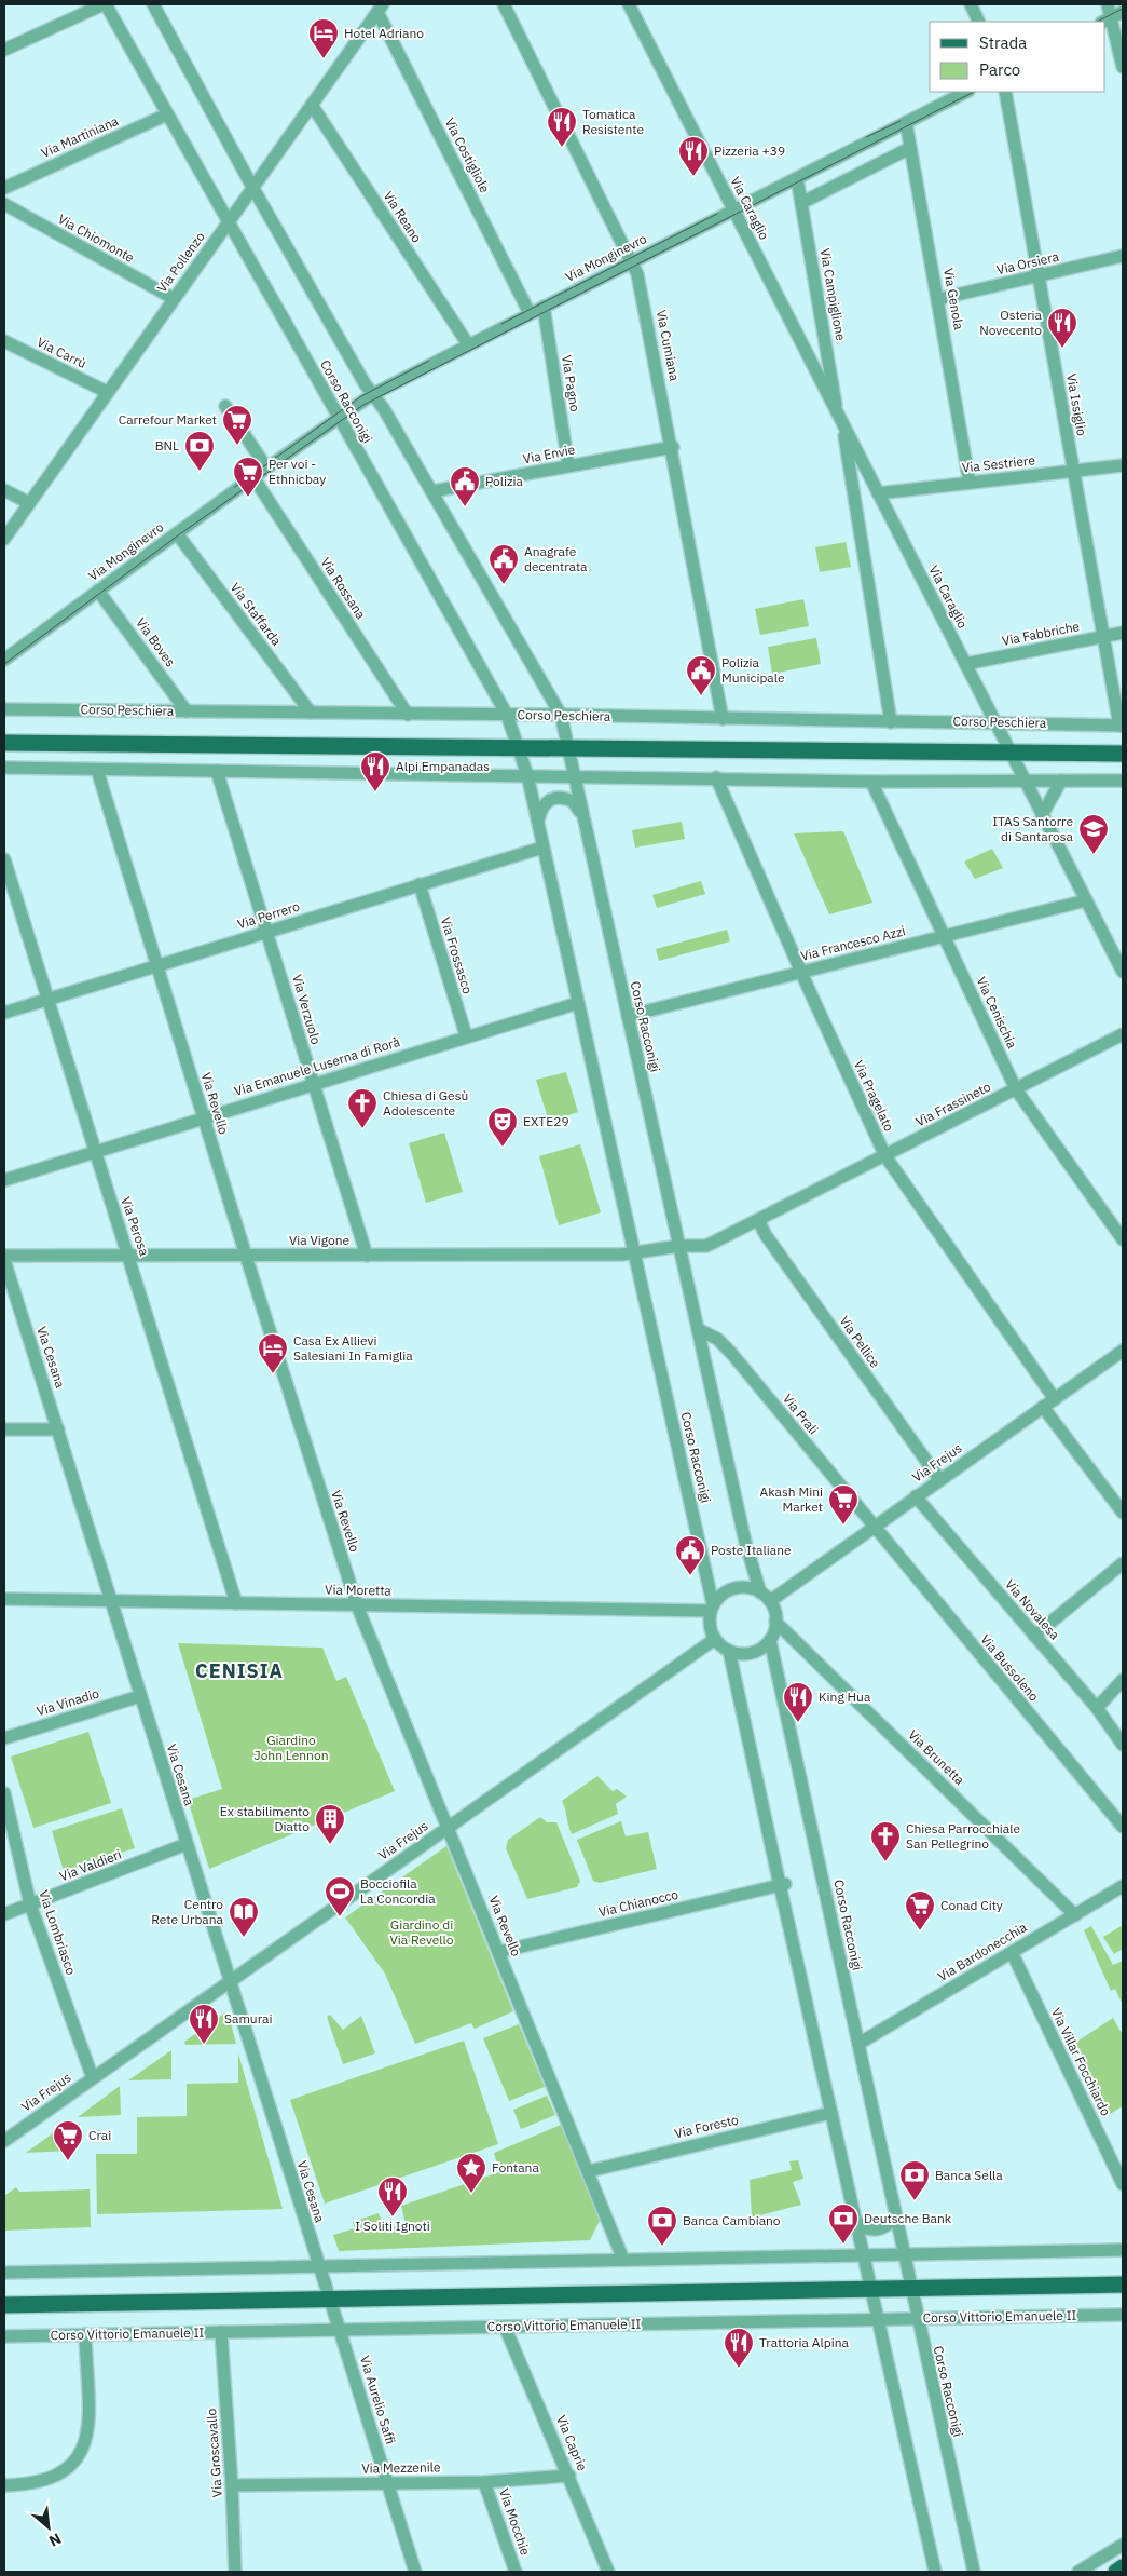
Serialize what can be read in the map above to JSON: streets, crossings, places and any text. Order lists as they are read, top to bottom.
{
  "streets": {
    "street": [
      "Via Martiniana",
      "Via Costigliole",
      "Via Caraglio",
      "Via Reano",
      "Via Chiomonte",
      "Via Monginevro",
      "Via Pollenzo",
      "Via Orsiera",
      "Via Campiglione",
      "Via Genola",
      "Via Cumiana",
      "Via Carrù",
      "Via Pagno",
      "Corso Racconigi",
      "Via Issiglio",
      "Via Envie",
      "Via Sestriere",
      "Via Rossana",
      "Via Staffarda",
      "Via Fabbriche",
      "Via Boves",
      "Corso Peschiera",
      "Via Perrero",
      "Via Francesco Azzi",
      "Via Frossasco",
      "Via Verzuolo",
      "Via Cenischia",
      "Via Emanuele Luserna di Rorà",
      "Via Pragelato",
      "Via Revello",
      "Via Frassineto",
      "Via Perosa",
      "Via Vigone",
      "Via Pellice",
      "Via Cesana",
      "Via Prali",
      "Via Frejus",
      "Via Moretta",
      "Via Novalesa",
      "Via Bussoleno",
      "Via Vinadio",
      "Via Brunetta",
      "Via Valdieri",
      "Via Chianocco",
      "Via Lombriasco",
      "Via Bardonecchia",
      "Via Villar Focchiardo",
      "Via Foresto",
      "Corso Vittorio Emanuele II",
      "Via Aurelio Saffi",
      "Via Caprie",
      "Via Groscavallo",
      "Via Mezzenile",
      "Via Mocchie"
    ]
  },
  "crossings": [
    ["Via Martiniana", "Corso Racconigi"],
    ["Via Costigliole", "Via Monginevro"],
    ["Via Costigliole", "Via Pollenzo"],
    ["Via Caraglio", "Via Monginevro"],
    ["Via Caraglio", "Via Campiglione"],
    ["Via Caraglio", "Via Sestriere"],
    ["Via Caraglio", "Via Fabbriche"],
    ["Via Caraglio", "Corso Peschiera"],
    ["Via Caraglio", "Via Francesco Azzi"],
    ["Via Reano", "Via Monginevro"],
    ["Via Reano", "Via Pollenzo"],
    ["Via Chiomonte", "Via Pollenzo"],
    ["Via Monginevro", "Via Campiglione"],
    ["Via Monginevro", "Via Genola"],
    ["Via Monginevro", "Via Cumiana"],
    ["Via Monginevro", "Via Pagno"],
    ["Via Monginevro", "Corso Racconigi"],
    ["Via Monginevro", "Via Rossana"],
    ["Via Monginevro", "Via Staffarda"],
    ["Via Monginevro", "Via Boves"],
    ["Via Pollenzo", "Via Carrù"],
    ["Via Pollenzo", "Corso Racconigi"],
    ["Via Orsiera", "Via Genola"],
    ["Via Orsiera", "Via Issiglio"],
    ["Via Genola", "Via Sestriere"],
    ["Via Cumiana", "Via Envie"],
    ["Via Cumiana", "Corso Peschiera"],
    ["Via Pagno", "Via Envie"],
    ["Corso Racconigi", "Via Envie"],
    ["Corso Racconigi", "Corso Peschiera"],
    ["Corso Racconigi", "Via Perrero"],
    ["Corso Racconigi", "Via Francesco Azzi"],
    ["Corso Racconigi", "Via Emanuele Luserna di Rorà"],
    ["Corso Racconigi", "Via Frassineto"],
    ["Corso Racconigi", "Via Vigone"],
    ["Corso Racconigi", "Via Prali"],
    ["Corso Racconigi", "Via Frejus"],
    ["Corso Racconigi", "Via Moretta"],
    ["Corso Racconigi", "Via Brunetta"],
    ["Corso Racconigi", "Via Bardonecchia"],
    ["Corso Racconigi", "Corso Vittorio Emanuele II"],
    ["Via Issiglio", "Via Sestriere"],
    ["Via Issiglio", "Via Fabbriche"],
    ["Via Issiglio", "Corso Peschiera"],
    ["Via Rossana", "Corso Peschiera"],
    ["Via Staffarda", "Corso Peschiera"],
    ["Via Boves", "Corso Peschiera"],
    ["Via Perrero", "Via Frossasco"],
    ["Via Perrero", "Via Verzuolo"],
    ["Via Perrero", "Via Revello"],
    ["Via Perrero", "Via Perosa"],
    ["Via Francesco Azzi", "Via Cenischia"],
    ["Via Francesco Azzi", "Via Pragelato"],
    ["Via Frossasco", "Via Emanuele Luserna di Rorà"],
    ["Via Verzuolo", "Via Emanuele Luserna di Rorà"],
    ["Via Verzuolo", "Via Vigone"],
    ["Via Cenischia", "Via Frassineto"],
    ["Via Emanuele Luserna di Rorà", "Via Revello"],
    ["Via Emanuele Luserna di Rorà", "Via Perosa"],
    ["Via Pragelato", "Via Frassineto"],
    ["Via Pragelato", "Via Frejus"],
    ["Via Revello", "Via Vigone"],
    ["Via Revello", "Via Frejus"],
    ["Via Revello", "Via Moretta"],
    ["Via Revello", "Via Chianocco"],
    ["Via Revello", "Via Foresto"],
    ["Via Frassineto", "Via Pellice"],
    ["Via Perosa", "Via Vigone"],
    ["Via Perosa", "Via Moretta"],
    ["Via Vigone", "Via Cesana"],
    ["Via Pellice", "Via Frejus"],
    ["Via Cesana", "Via Frejus"],
    ["Via Cesana", "Via Moretta"],
    ["Via Cesana", "Via Vinadio"],
    ["Via Cesana", "Via Valdieri"],
    ["Via Cesana", "Via Aurelio Saffi"],
    ["Via Prali", "Via Frejus"],
    ["Via Prali", "Via Bussoleno"],
    ["Via Frejus", "Via Moretta"],
    ["Via Frejus", "Via Novalesa"],
    ["Via Frejus", "Via Bussoleno"],
    ["Via Frejus", "Via Brunetta"],
    ["Via Frejus", "Via Lombriasco"],
    ["Via Moretta", "Via Brunetta"],
    ["Via Brunetta", "Via Bardonecchia"],
    ["Via Valdieri", "Via Lombriasco"],
    ["Via Bardonecchia", "Via Villar Focchiardo"],
    ["Corso Vittorio Emanuele II", "Via Aurelio Saffi"],
    ["Corso Vittorio Emanuele II", "Via Caprie"],
    ["Corso Vittorio Emanuele II", "Via Groscavallo"],
    ["Via Aurelio Saffi", "Via Mezzenile"],
    ["Via Caprie", "Via Mezzenile"],
    ["Via Groscavallo", "Via Mezzenile"],
    ["Via Mezzenile", "Via Mocchie"]
  ],
  "districts": ["CENISIA"],
  "parks": ["Giardino John Lennon", "Giardino di Via Revello"],
  "places": {
    "hotel": ["Hotel Adriano", "Casa Ex Allievi Salesiani In Famiglia"],
    "restaurant": [
      "Tomatica Resistente",
      "Pizzeria +39",
      "Osteria Novecento",
      "Alpi Empanadas",
      "King Hua",
      "Samurai",
      "I Soliti Ignoti",
      "Trattoria Alpina"
    ],
    "supermarket": [
      "Carrefour Market",
      "Per voi - Ethnicbay",
      "Akash Mini Market",
      "Conad City",
      "Crai"
    ],
    "bank": [
      "BNL",
      "Banca Sella",
      "Deutsche Bank",
      "Banca Cambiano"
    ],
    "public building": [
      "Polizia",
      "Anagrafe decentrata",
      "Polizia Municipale",
      "Poste Italiane"
    ],
    "school or university": ["ITAS Santorre di Santarosa"],
    "church": ["Chiesa di Gesù Adolescente", "Chiesa Parrocchiale San Pellegrino"],
    "theatre": ["EXTE29"],
    "building": ["Ex stabilimento Diatto"],
    "sports": ["Bocciofila La Concordia"],
    "library": ["Centro Rete Urbana"],
    "place": ["Fontana"]
  },
  "legend": ["Strada", "Parco"],
  "north": "bottom right"
}
